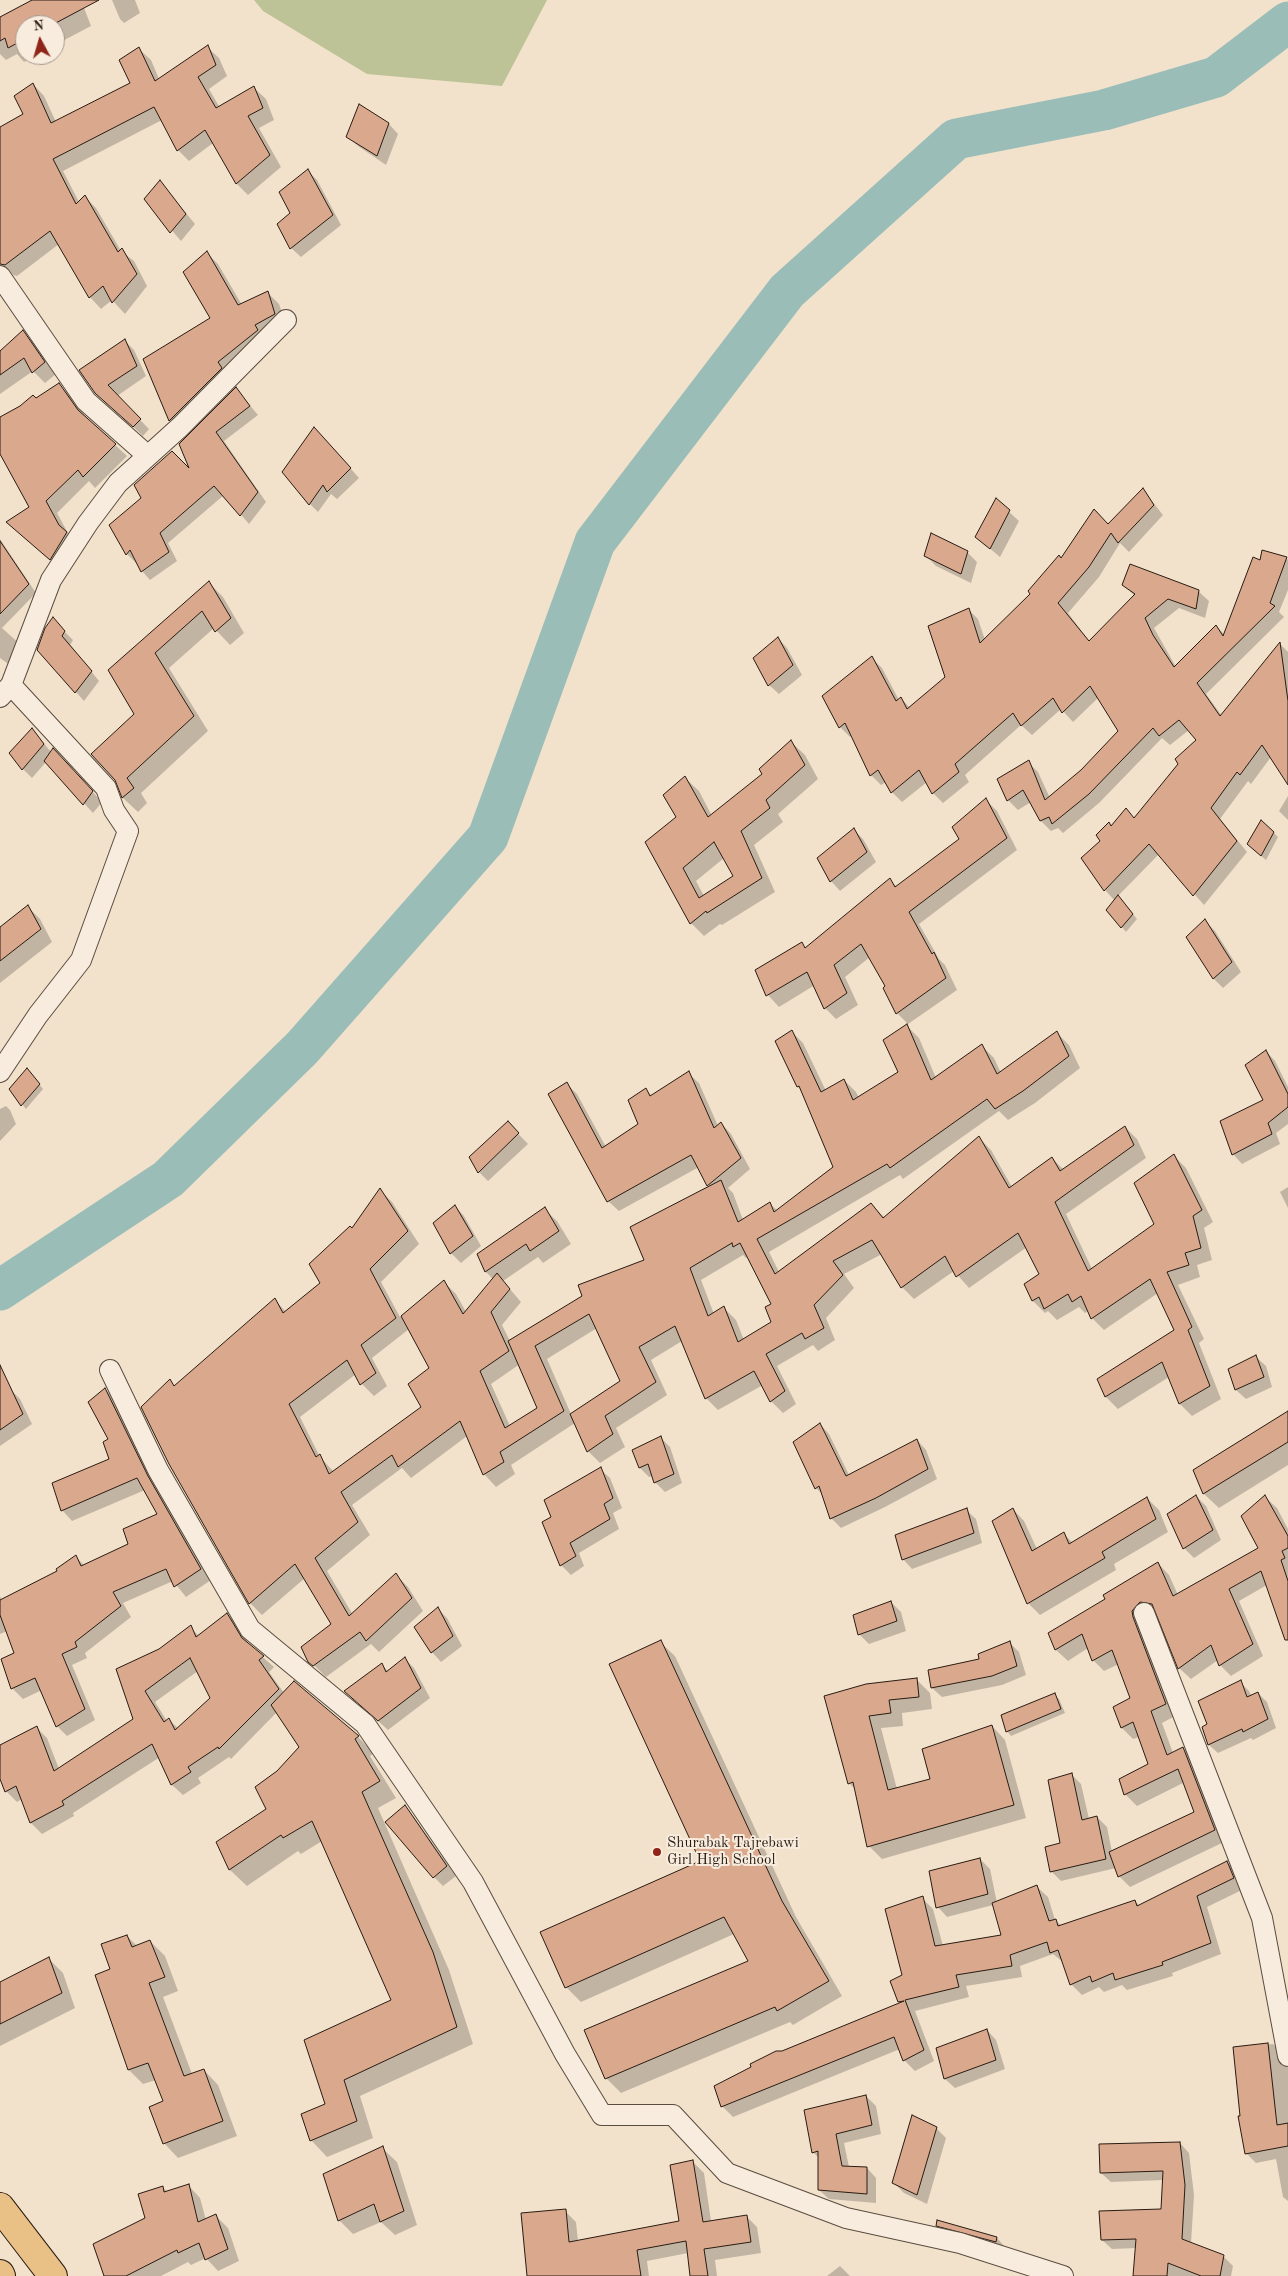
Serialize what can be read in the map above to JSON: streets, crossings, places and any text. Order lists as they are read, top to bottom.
{
  "places": ["Shurabak Tajrebawi Girl High School"],
  "north": "top"
}
